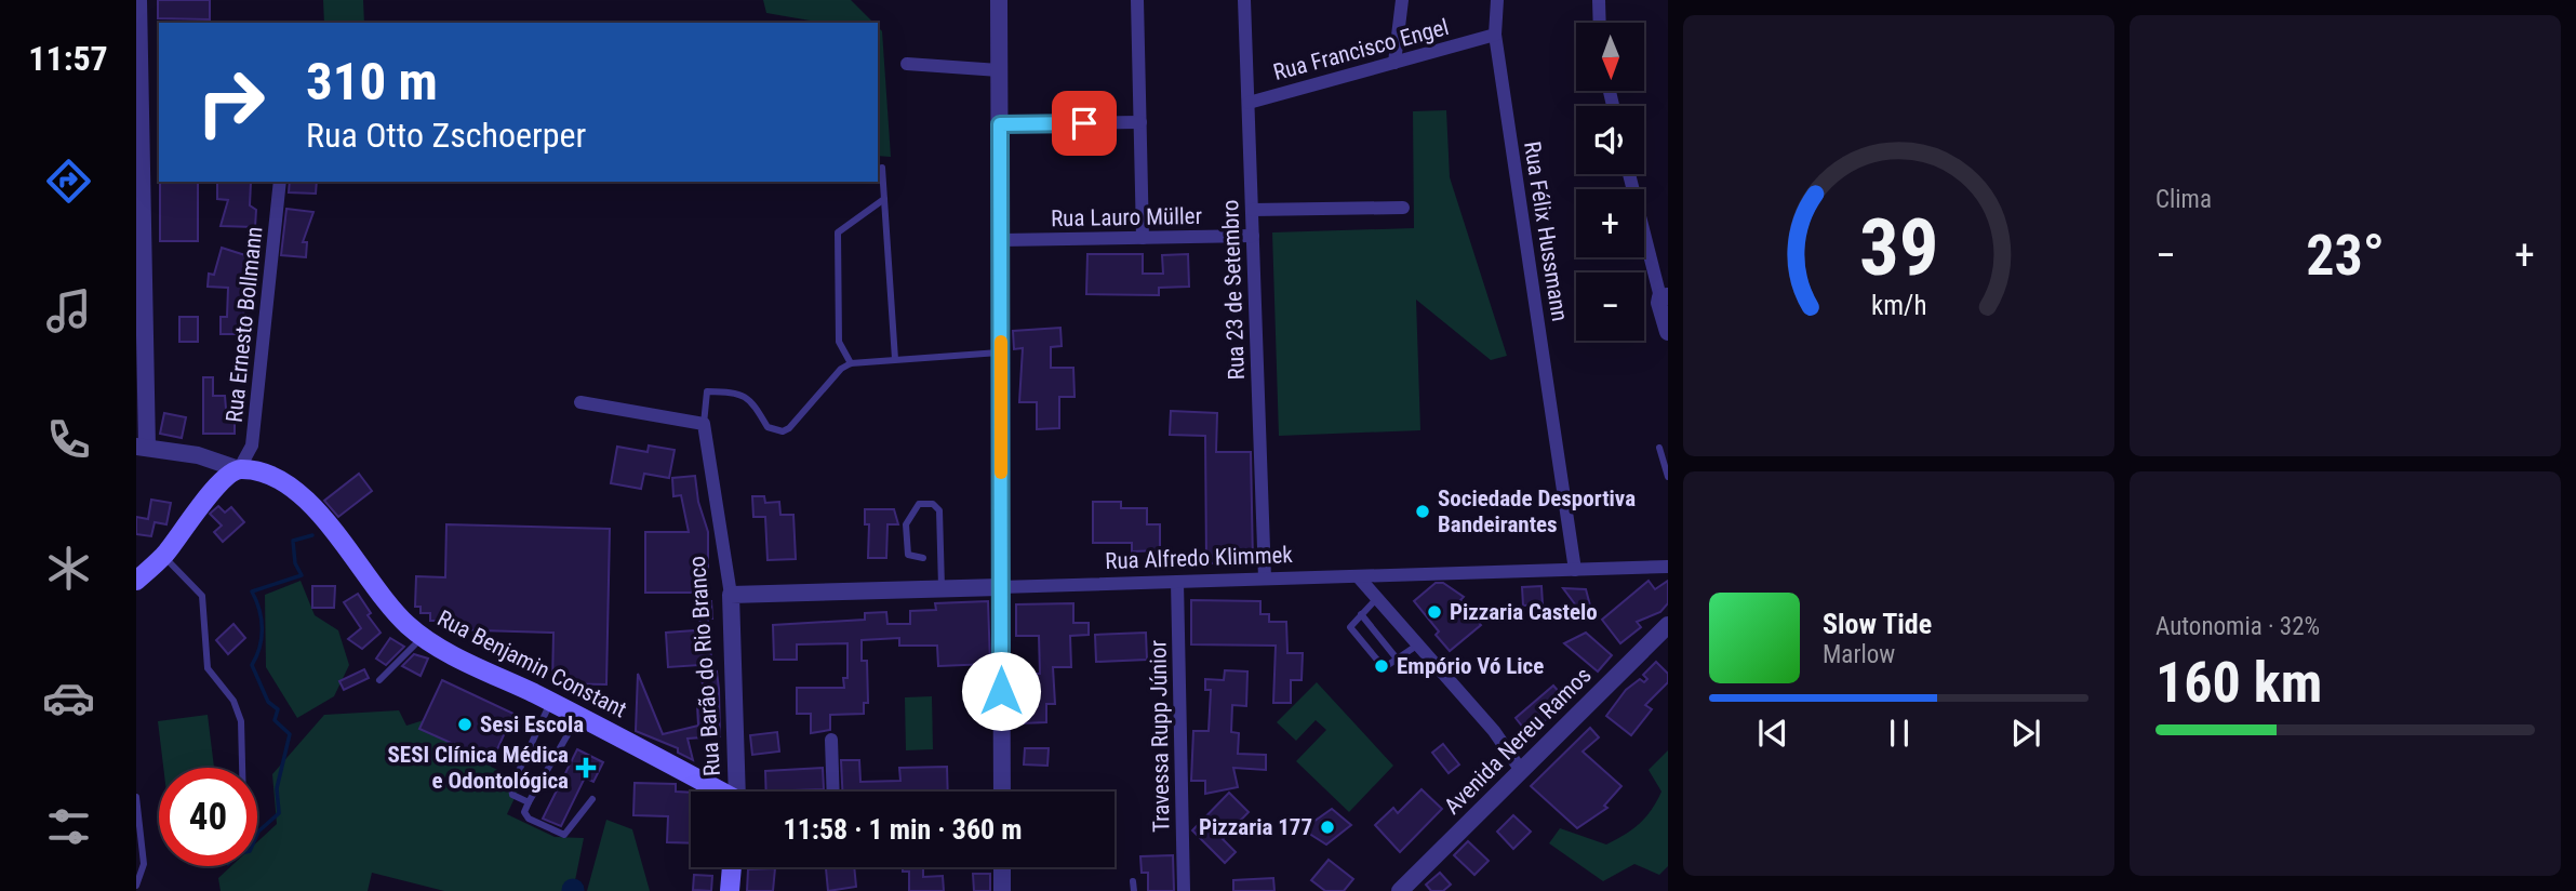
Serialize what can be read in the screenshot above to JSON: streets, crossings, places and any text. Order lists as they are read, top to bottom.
{
  "streets": {
    "main road": ["Rua Benjamin Constant"],
    "street": [
      "Rua Francisco Engel",
      "Rua Lauro Müller",
      "Rua Félix Hussmann",
      "Rua 23 de Setembro",
      "Rua Ernesto Bollmann",
      "Rua Alfredo Klimmek",
      "Rua Barão do Rio Branco",
      "Travessa Rupp Júnior",
      "Avenida Nereu Ramos"
    ]
  },
  "crossings": [
    ["Rua Francisco Engel", "Rua Félix Hussmann"],
    ["Rua Francisco Engel", "Rua 23 de Setembro"],
    ["Rua Lauro Müller", "Rua 23 de Setembro"],
    ["Rua Félix Hussmann", "Rua Alfredo Klimmek"],
    ["Rua 23 de Setembro", "Rua Alfredo Klimmek"],
    ["Rua Ernesto Bollmann", "Rua Benjamin Constant"],
    ["Rua Alfredo Klimmek", "Rua Barão do Rio Branco"],
    ["Rua Alfredo Klimmek", "Travessa Rupp Júnior"]
  ],
  "places": {
    "other": [
      "Sociedade Desportiva Bandeirantes",
      "Pizzaria Castelo",
      "Empório Vó Lice",
      "Sesi Escola",
      "Pizzaria 177"
    ],
    "health": ["SESI Clínica Médica e Odontológica"]
  },
  "north": "bottom",
  "page": {
    "tabs": "11:57",
    "tile": [
      "Clima",
      ["Autonomia · 32%", "160 km"]
    ],
    "map_buttons": ["+", "−"],
    "turn": ["310 m", "Rua Otto Zschoerper"],
    "heat": ["−", "23°", "+"],
    "song": ["Slow Tide", "Marlow"],
    "limit": "40",
    "trip": "11:58 · 1 min · 360 m",
    "gauge": ["39", "km/h"]
  }
}
